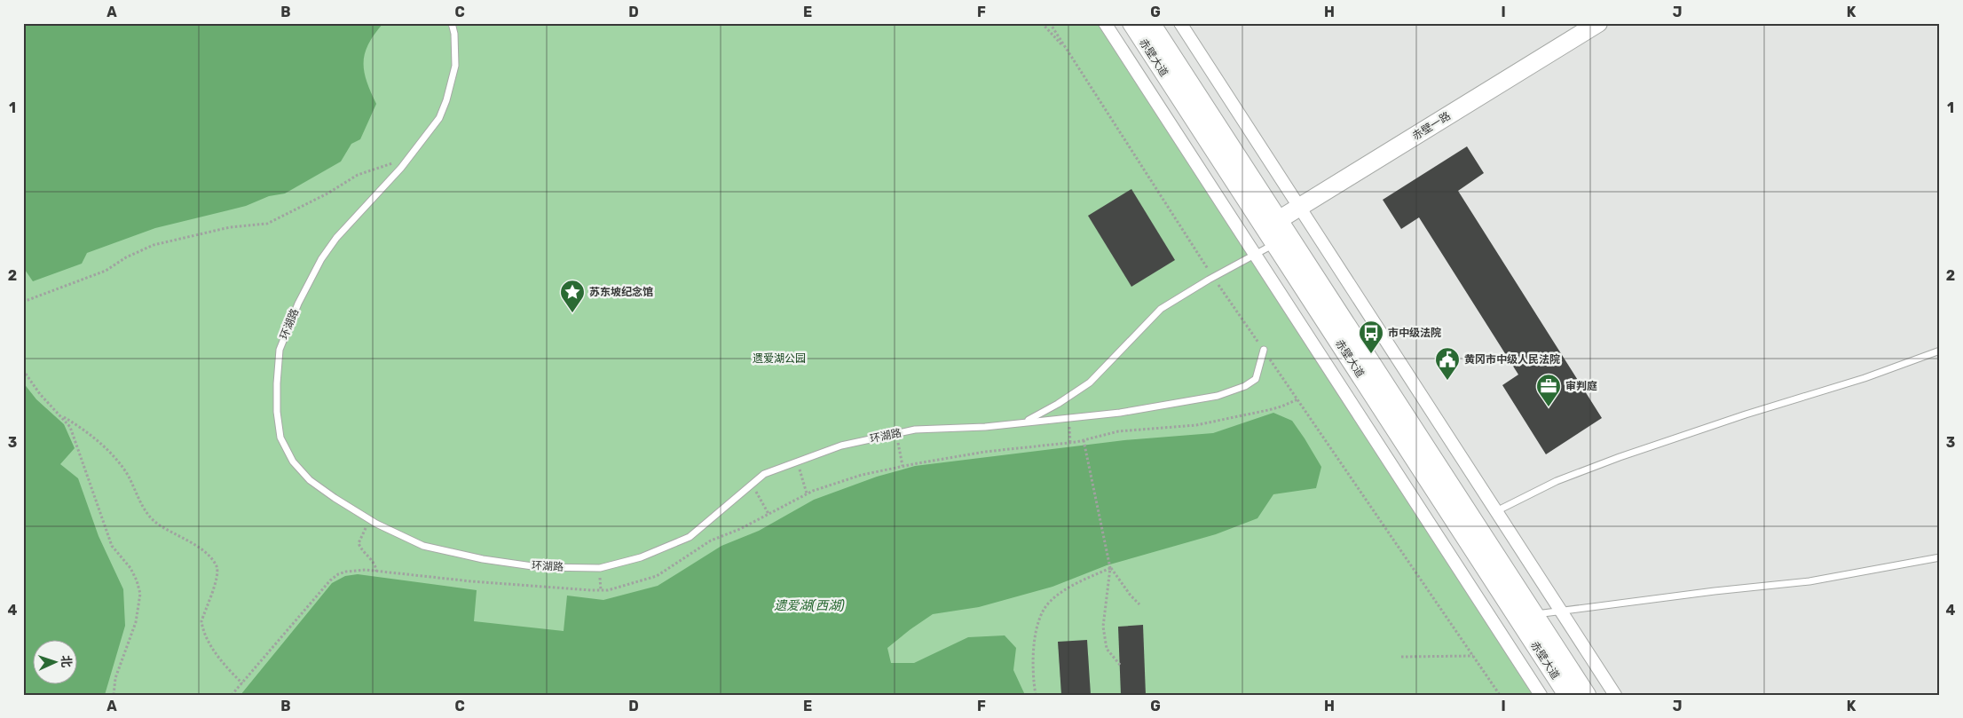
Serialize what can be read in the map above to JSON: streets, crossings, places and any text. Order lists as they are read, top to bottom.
{
  "streets": {
    "main road": ["赤壁大道", "赤壁一路"],
    "lane": ["环湖路"]
  },
  "crossings": [
    ["赤壁大道", "赤壁一路"]
  ],
  "water": ["遗爱湖(西湖)"],
  "parks": ["遗爱湖公园"],
  "places": {
    "place": ["苏东坡纪念馆"],
    "bus stop": ["市中级法院"],
    "public building": ["黄冈市中级人民法院"],
    "office": ["审判庭"]
  },
  "north": "right",
  "grid": {
    "columns": [
      "A",
      "B",
      "C",
      "D",
      "E",
      "F",
      "G",
      "H",
      "I",
      "J",
      "K"
    ],
    "rows": [
      "1",
      "2",
      "3",
      "4"
    ]
  }
}
